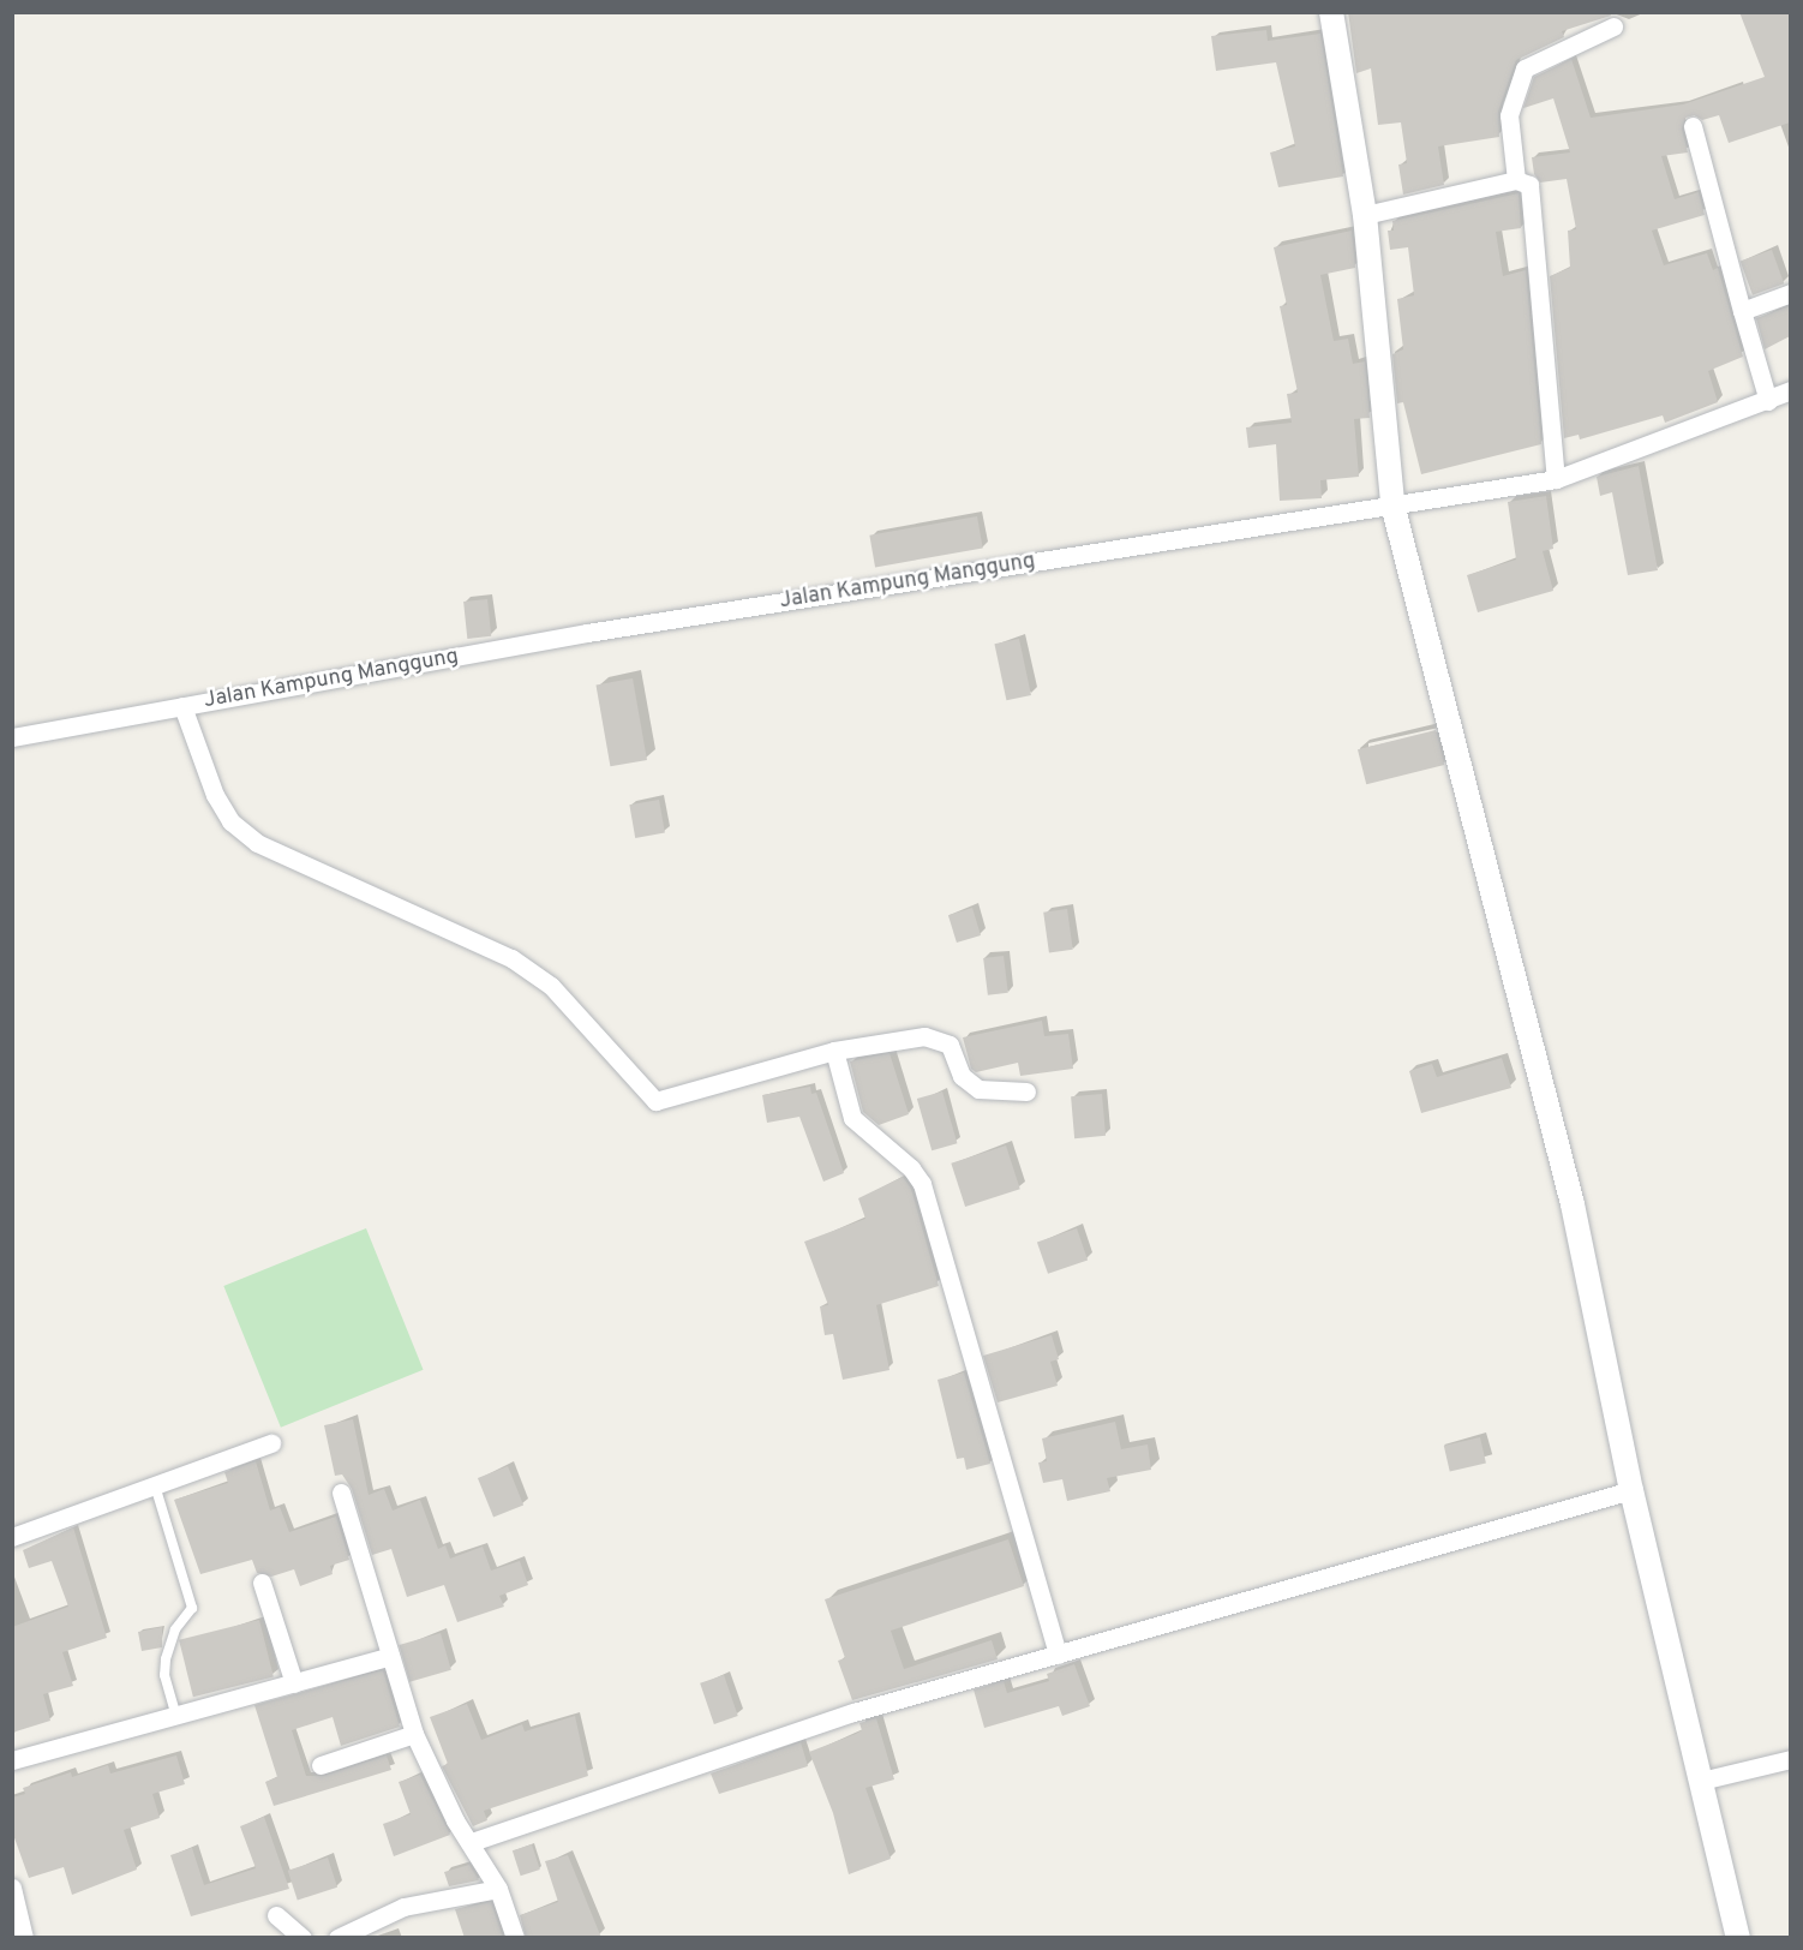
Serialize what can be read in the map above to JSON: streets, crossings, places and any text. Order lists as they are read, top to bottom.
{
  "streets": {
    "street": ["Jalan Kampung Manggung"]
  }
}
